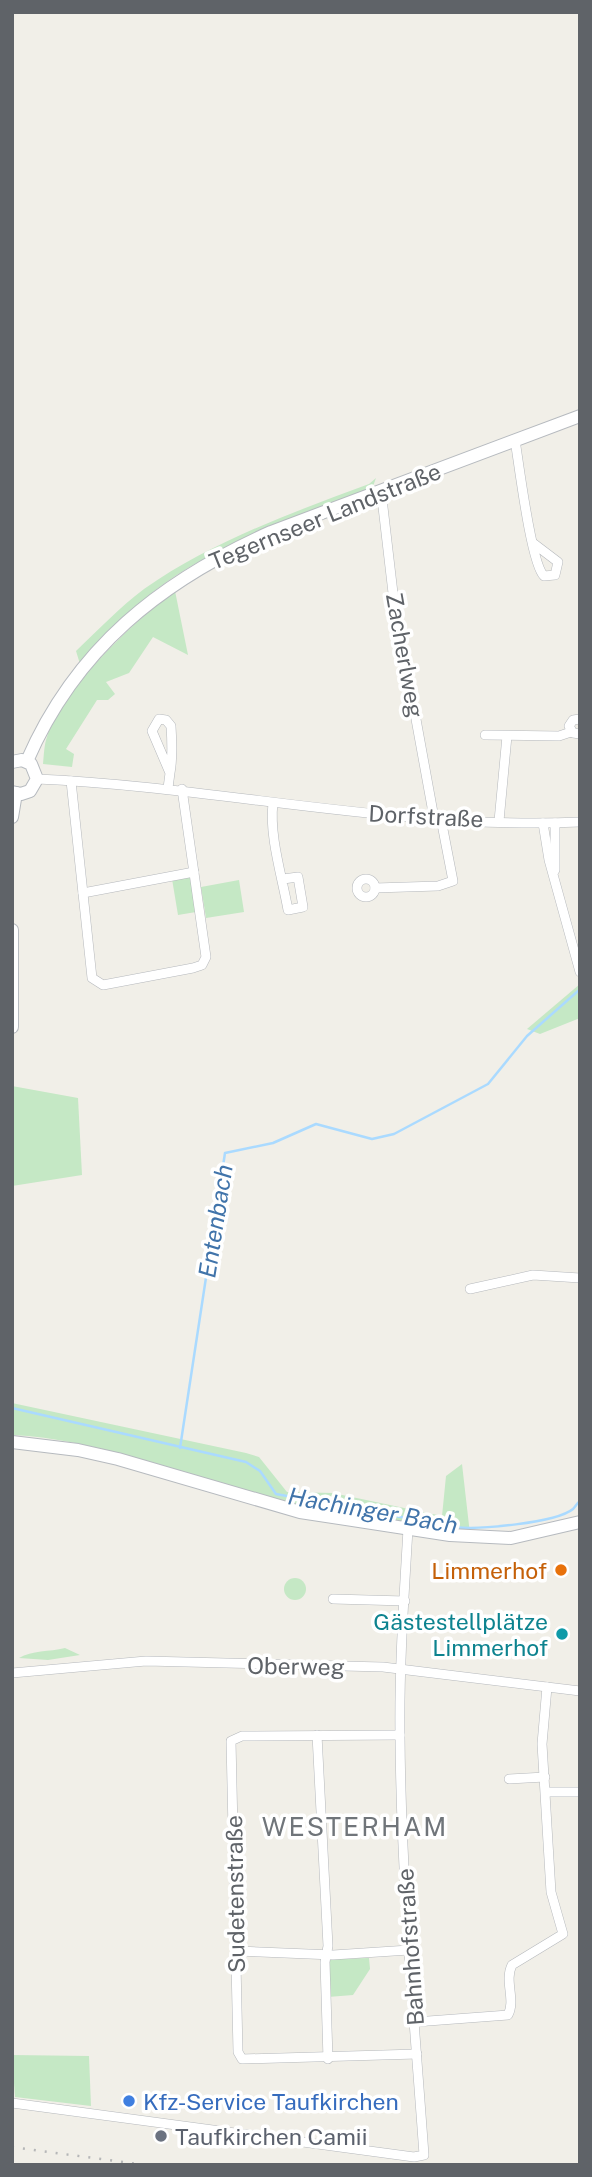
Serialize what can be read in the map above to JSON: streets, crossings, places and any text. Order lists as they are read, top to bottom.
{
  "streets": {
    "main road": ["Tegernseer Landstraße"],
    "street": [
      "Zacherlweg",
      "Dorfstraße",
      "Oberweg",
      "Sudetenstraße",
      "Bahnhofstraße"
    ]
  },
  "crossings": [
    ["Tegernseer Landstraße", "Zacherlweg"],
    ["Zacherlweg", "Dorfstraße"],
    ["Oberweg", "Bahnhofstraße"]
  ],
  "districts": ["WESTERHAM"],
  "water": ["Entenbach", "Hachinger Bach"],
  "places": [
    "Limmerhof",
    "Gästestellplätze Limmerhof",
    "Kfz-Service Taufkirchen",
    "Taufkirchen Camii"
  ]
}
